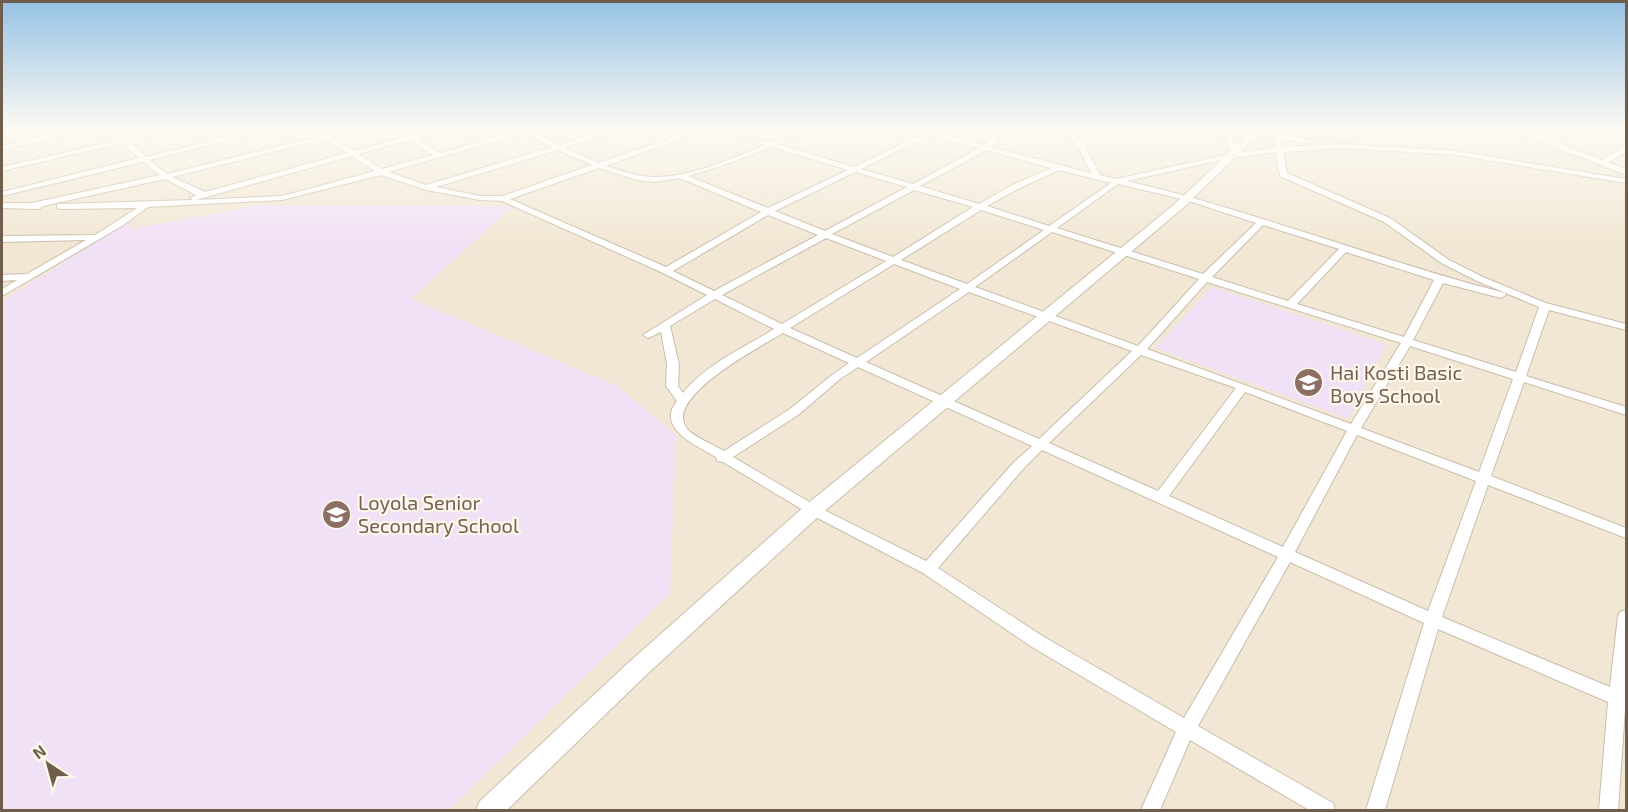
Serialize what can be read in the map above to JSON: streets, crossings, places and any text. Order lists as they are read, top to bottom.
{
  "places": {
    "school or university": ["Hai Kosti Basic Boys School", "Loyola Senior Secondary School"]
  },
  "north": "top left"
}
